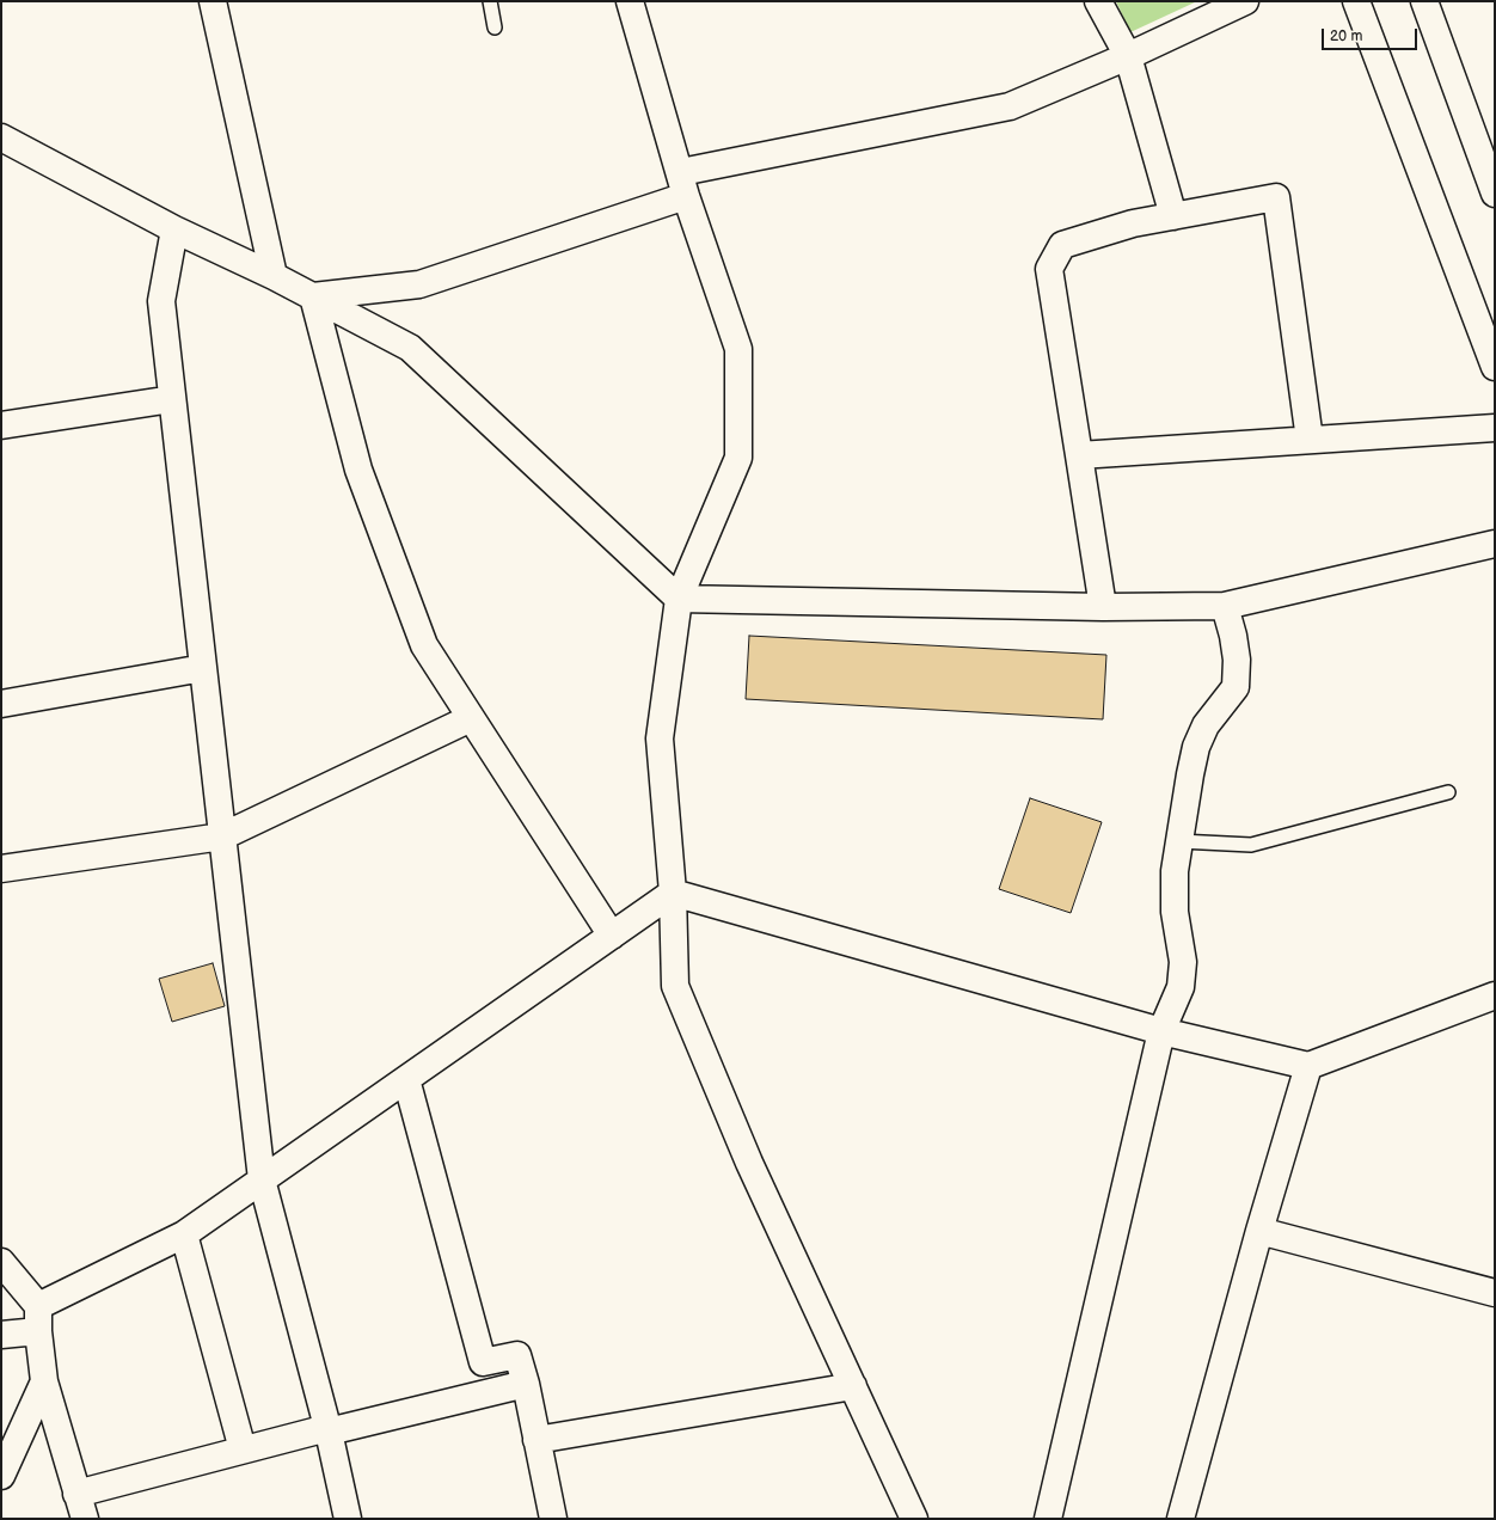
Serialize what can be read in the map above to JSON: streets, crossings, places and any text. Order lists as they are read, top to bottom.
{
  "scale_bar": "20 m"
}
